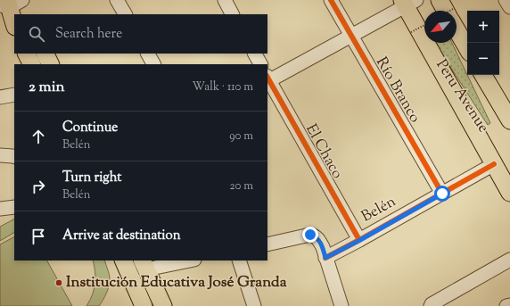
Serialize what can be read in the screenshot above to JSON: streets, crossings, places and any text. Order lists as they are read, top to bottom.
{
  "streets": {
    "main road": ["Peru Avenue"],
    "street": ["Río Branco", "El Chaco", "Belén"]
  },
  "crossings": [
    ["Río Branco", "Belén"],
    ["El Chaco", "Belén"]
  ],
  "places": ["Institución Educativa José Granda"],
  "north": "bottom left",
  "page": {
    "map_buttons": ["+", "−"],
    "search": "Search here",
    "heading": ["2 min", "Walk · 110 m"],
    "list": [
      ["Continue", "Belén", "90 m"],
      ["Turn right", "Belén", "20 m"],
      "Arrive at destination"
    ]
  }
}
